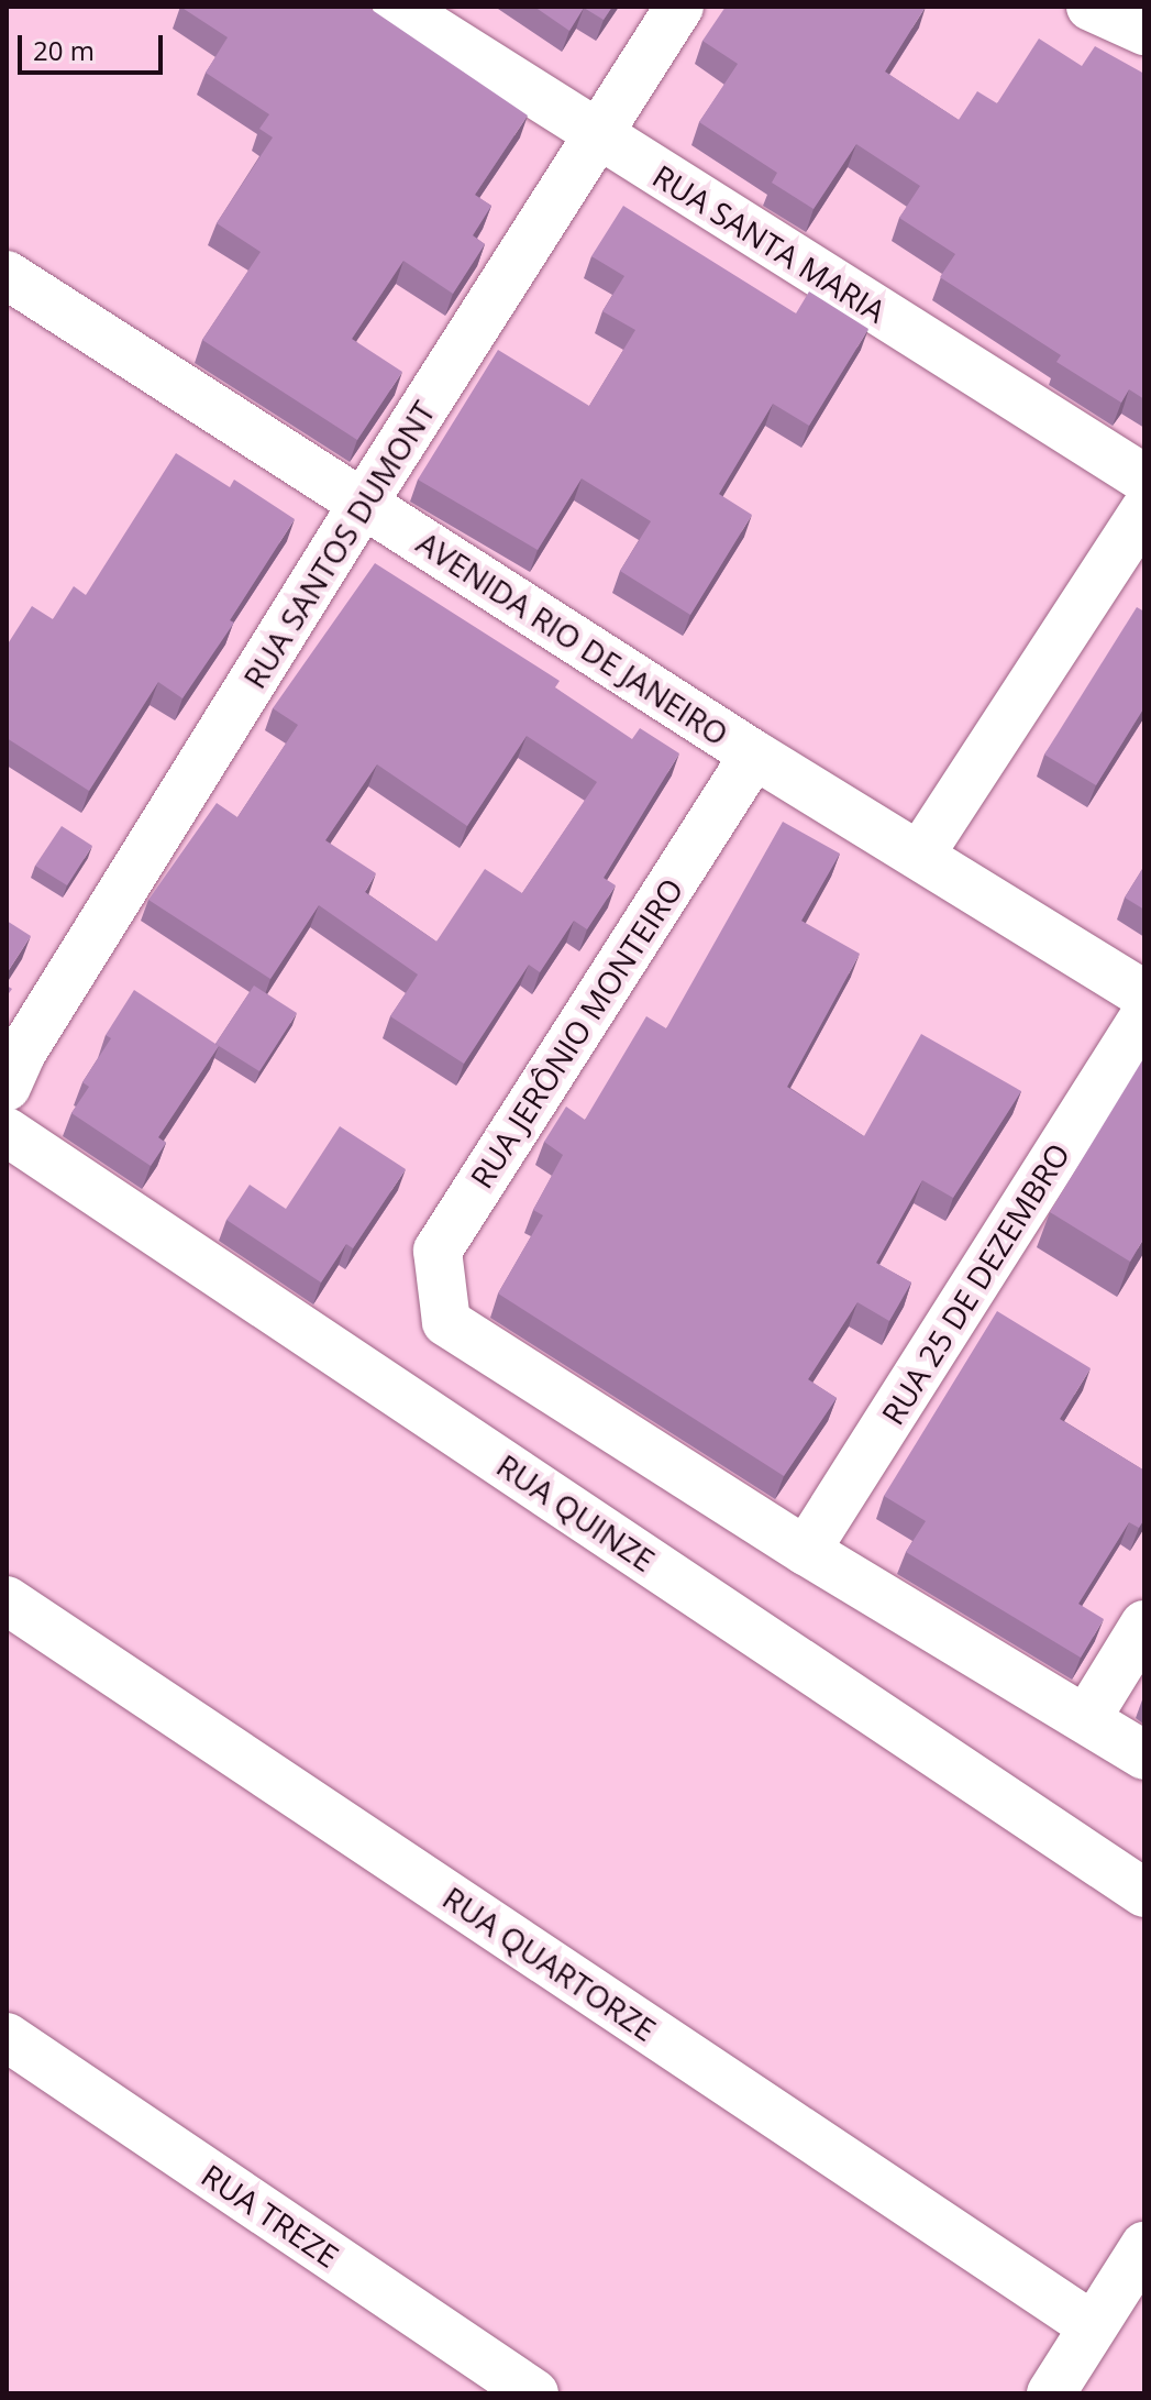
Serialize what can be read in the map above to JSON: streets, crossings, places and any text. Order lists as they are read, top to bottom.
{
  "streets": {
    "street": [
      "RUA SANTA MARIA",
      "RUA SANTOS DUMONT",
      "AVENIDA RIO DE JANEIRO",
      "RUA JERÔNIO MONTEIRO",
      "RUA 25 DE DEZEMBRO",
      "RUA QUINZE",
      "RUA QUARTORZE",
      "RUA TREZE"
    ]
  },
  "crossings": [
    ["RUA SANTA MARIA", "RUA SANTOS DUMONT"],
    ["RUA SANTOS DUMONT", "AVENIDA RIO DE JANEIRO"],
    ["AVENIDA RIO DE JANEIRO", "RUA JERÔNIO MONTEIRO"],
    ["RUA JERÔNIO MONTEIRO", "RUA 25 DE DEZEMBRO"]
  ],
  "scale_bar": "20 m"
}
